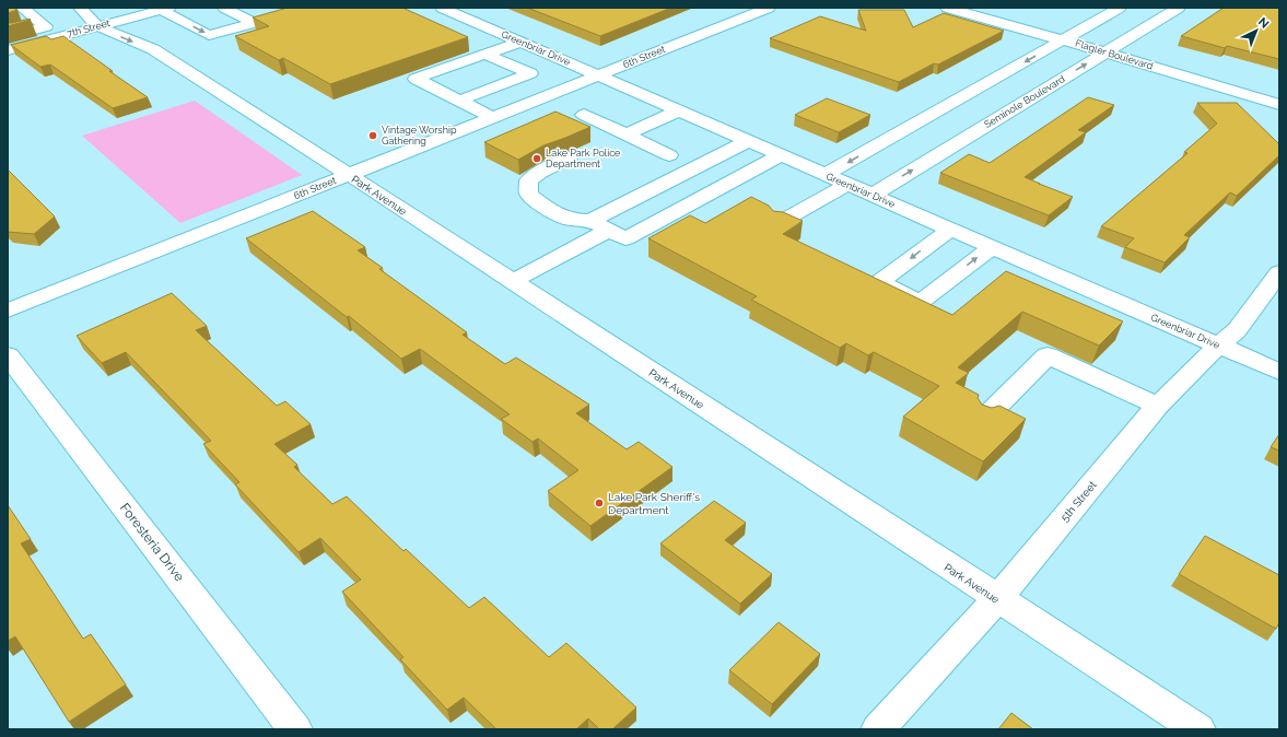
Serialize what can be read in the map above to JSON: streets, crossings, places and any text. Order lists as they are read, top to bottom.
{
  "streets": {
    "street": [
      "7th Street",
      "Greenbriar Drive",
      "Flagler Boulevard",
      "6th Street",
      "Seminole Boulevard",
      "Park Avenue",
      "5th Street",
      "Foresteria Drive"
    ]
  },
  "crossings": [
    ["7th Street", "Park Avenue"],
    ["Greenbriar Drive", "6th Street"],
    ["Greenbriar Drive", "Seminole Boulevard"],
    ["Greenbriar Drive", "5th Street"],
    ["Flagler Boulevard", "Seminole Boulevard"],
    ["6th Street", "Park Avenue"],
    ["Park Avenue", "5th Street"]
  ],
  "places": ["Vintage Worship Gathering", "Lake Park Police Department", "Lake Park Sheriff's Department"],
  "north": "top right"
}
